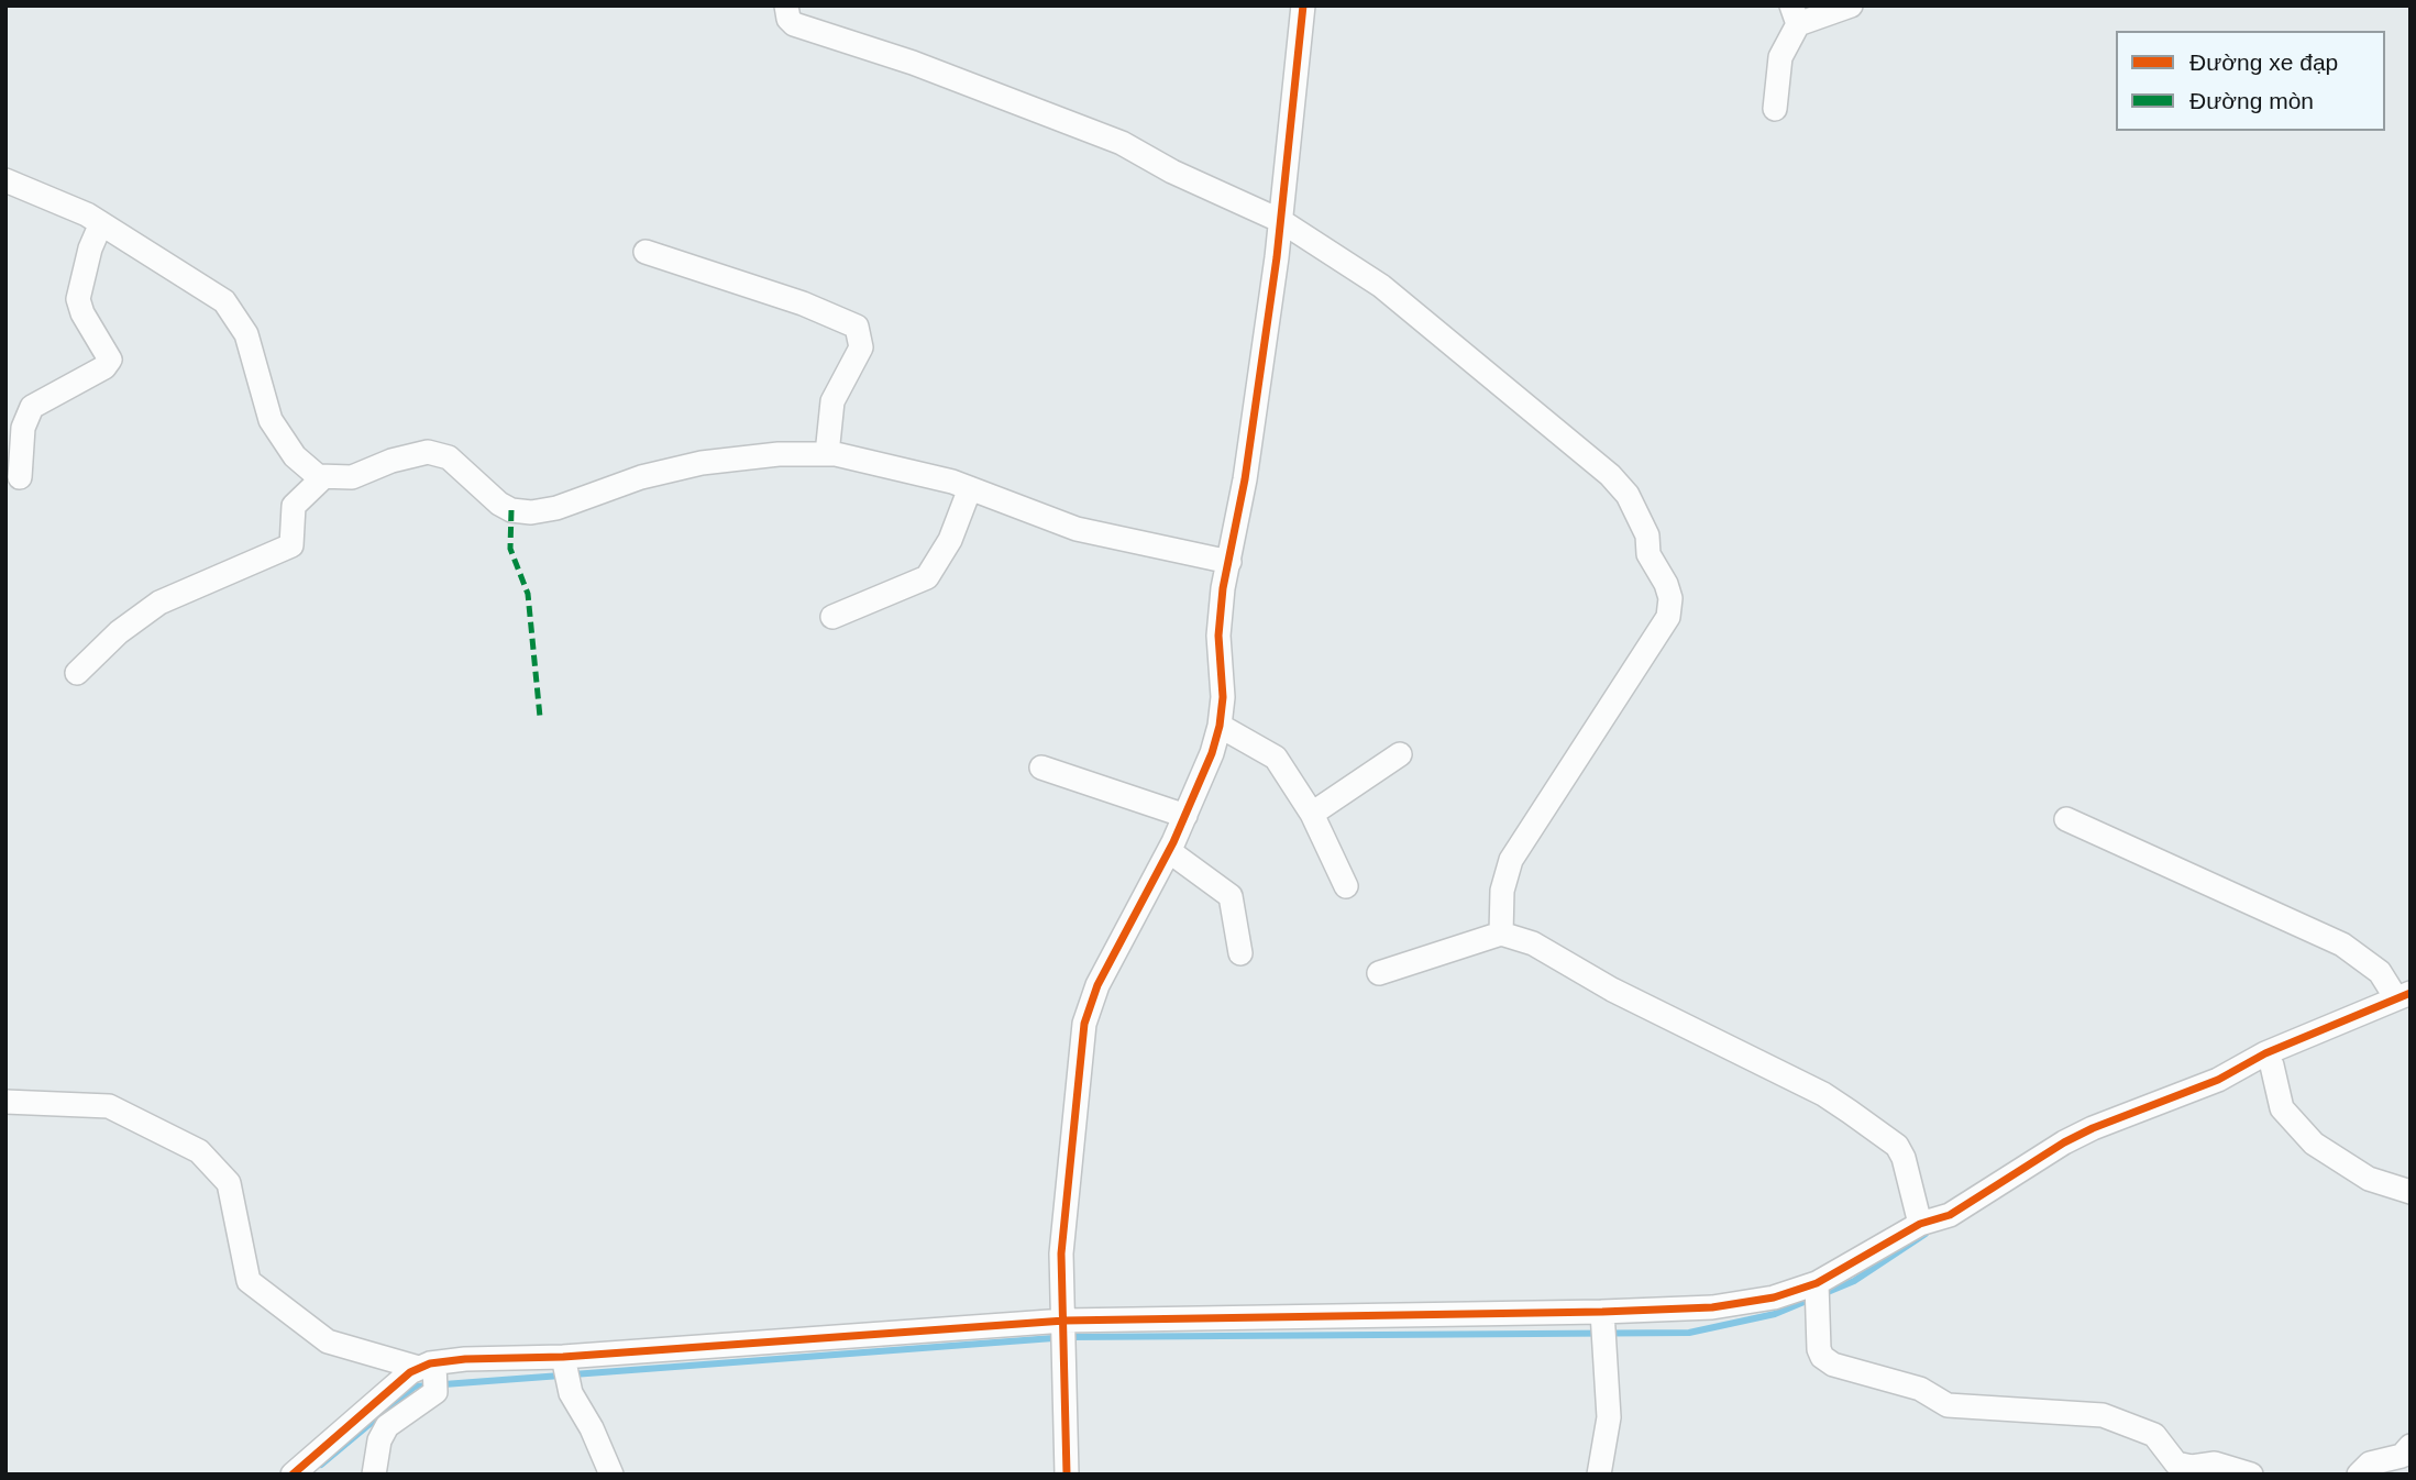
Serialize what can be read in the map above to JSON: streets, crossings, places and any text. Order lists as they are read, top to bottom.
{
  "legend": ["Đường xe đạp", "Đường mòn"]
}
